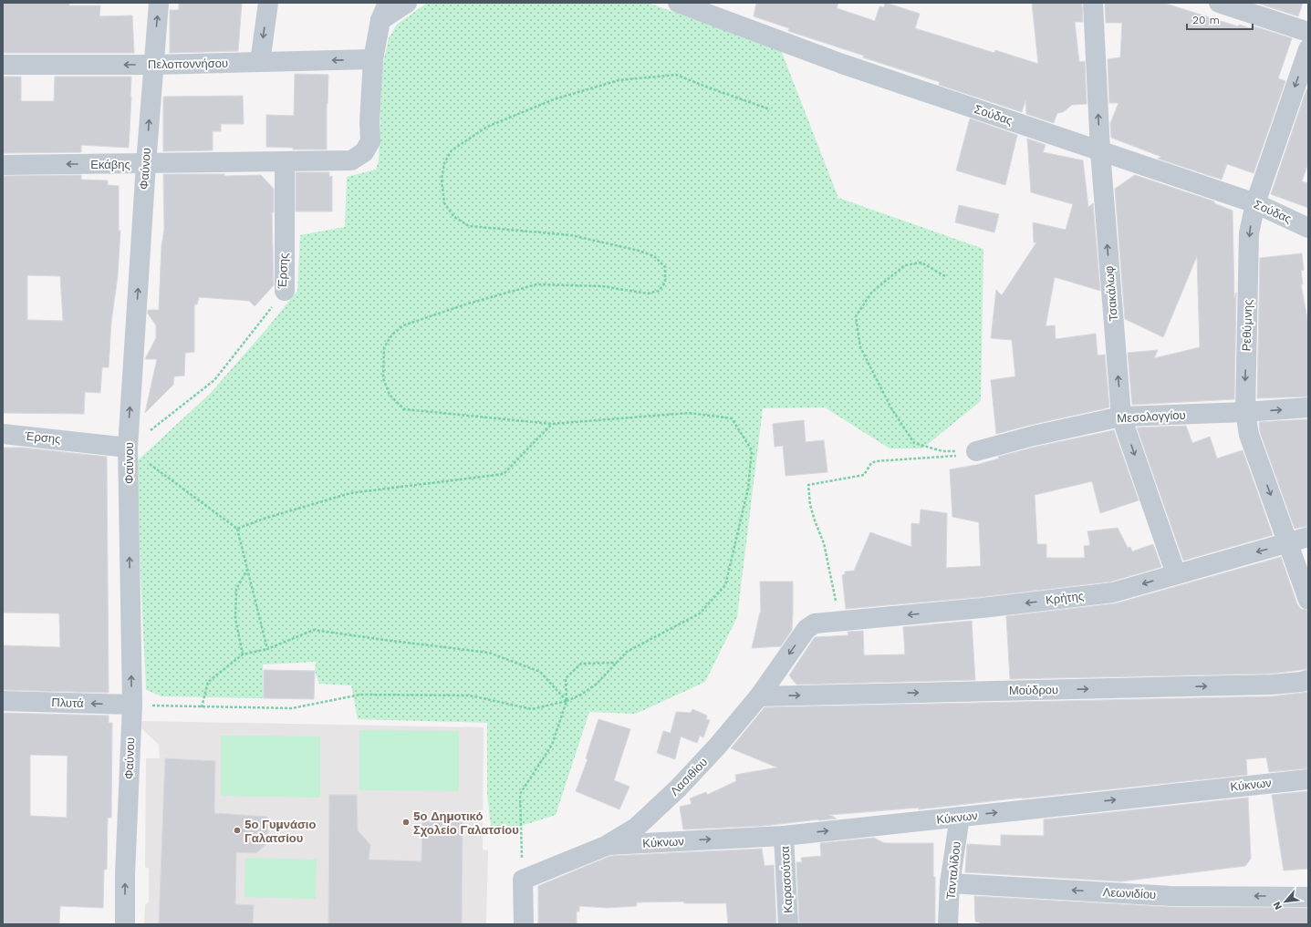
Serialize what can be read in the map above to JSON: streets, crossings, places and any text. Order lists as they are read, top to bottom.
{
  "streets": {
    "street": [
      "Πελοποννήσου",
      "Σούδας",
      "Εκάβης",
      "Φαύνου",
      "Έρσης",
      "Τσακάλωφ",
      "Ρεθύμνης",
      "Μεσολογγίου",
      "Κρήτης",
      "Μούδρου",
      "Πλυτά",
      "Λασιθίου",
      "Κύκνων",
      "Τανταλίδου",
      "Καρασούτσα",
      "Λεωνιδίου"
    ]
  },
  "crossings": [
    ["Πελοποννήσου", "Φαύνου"],
    ["Σούδας", "Τσακάλωφ"],
    ["Σούδας", "Ρεθύμνης"],
    ["Εκάβης", "Φαύνου"],
    ["Εκάβης", "Έρσης"],
    ["Φαύνου", "Έρσης"],
    ["Φαύνου", "Πλυτά"],
    ["Τσακάλωφ", "Μεσολογγίου"],
    ["Τσακάλωφ", "Κρήτης"],
    ["Ρεθύμνης", "Μεσολογγίου"],
    ["Ρεθύμνης", "Κρήτης"],
    ["Κρήτης", "Λασιθίου"],
    ["Μούδρου", "Λασιθίου"],
    ["Λασιθίου", "Κύκνων"],
    ["Κύκνων", "Τανταλίδου"],
    ["Κύκνων", "Καρασούτσα"],
    ["Τανταλίδου", "Λεωνιδίου"]
  ],
  "one_way": [
    "Πελοποννήσου",
    "Εκάβης",
    "Φαύνου",
    "Ρεθύμνης",
    "Κρήτης",
    "Μούδρου",
    "Πλυτά",
    "Κύκνων",
    "Λεωνιδίου"
  ],
  "places": ["5ο Δημοτικό Σχολείο Γαλατσίου", "5ο Γυμνάσιο Γαλατσίου"],
  "scale_bar": "20 m",
  "north": "bottom left"
}
